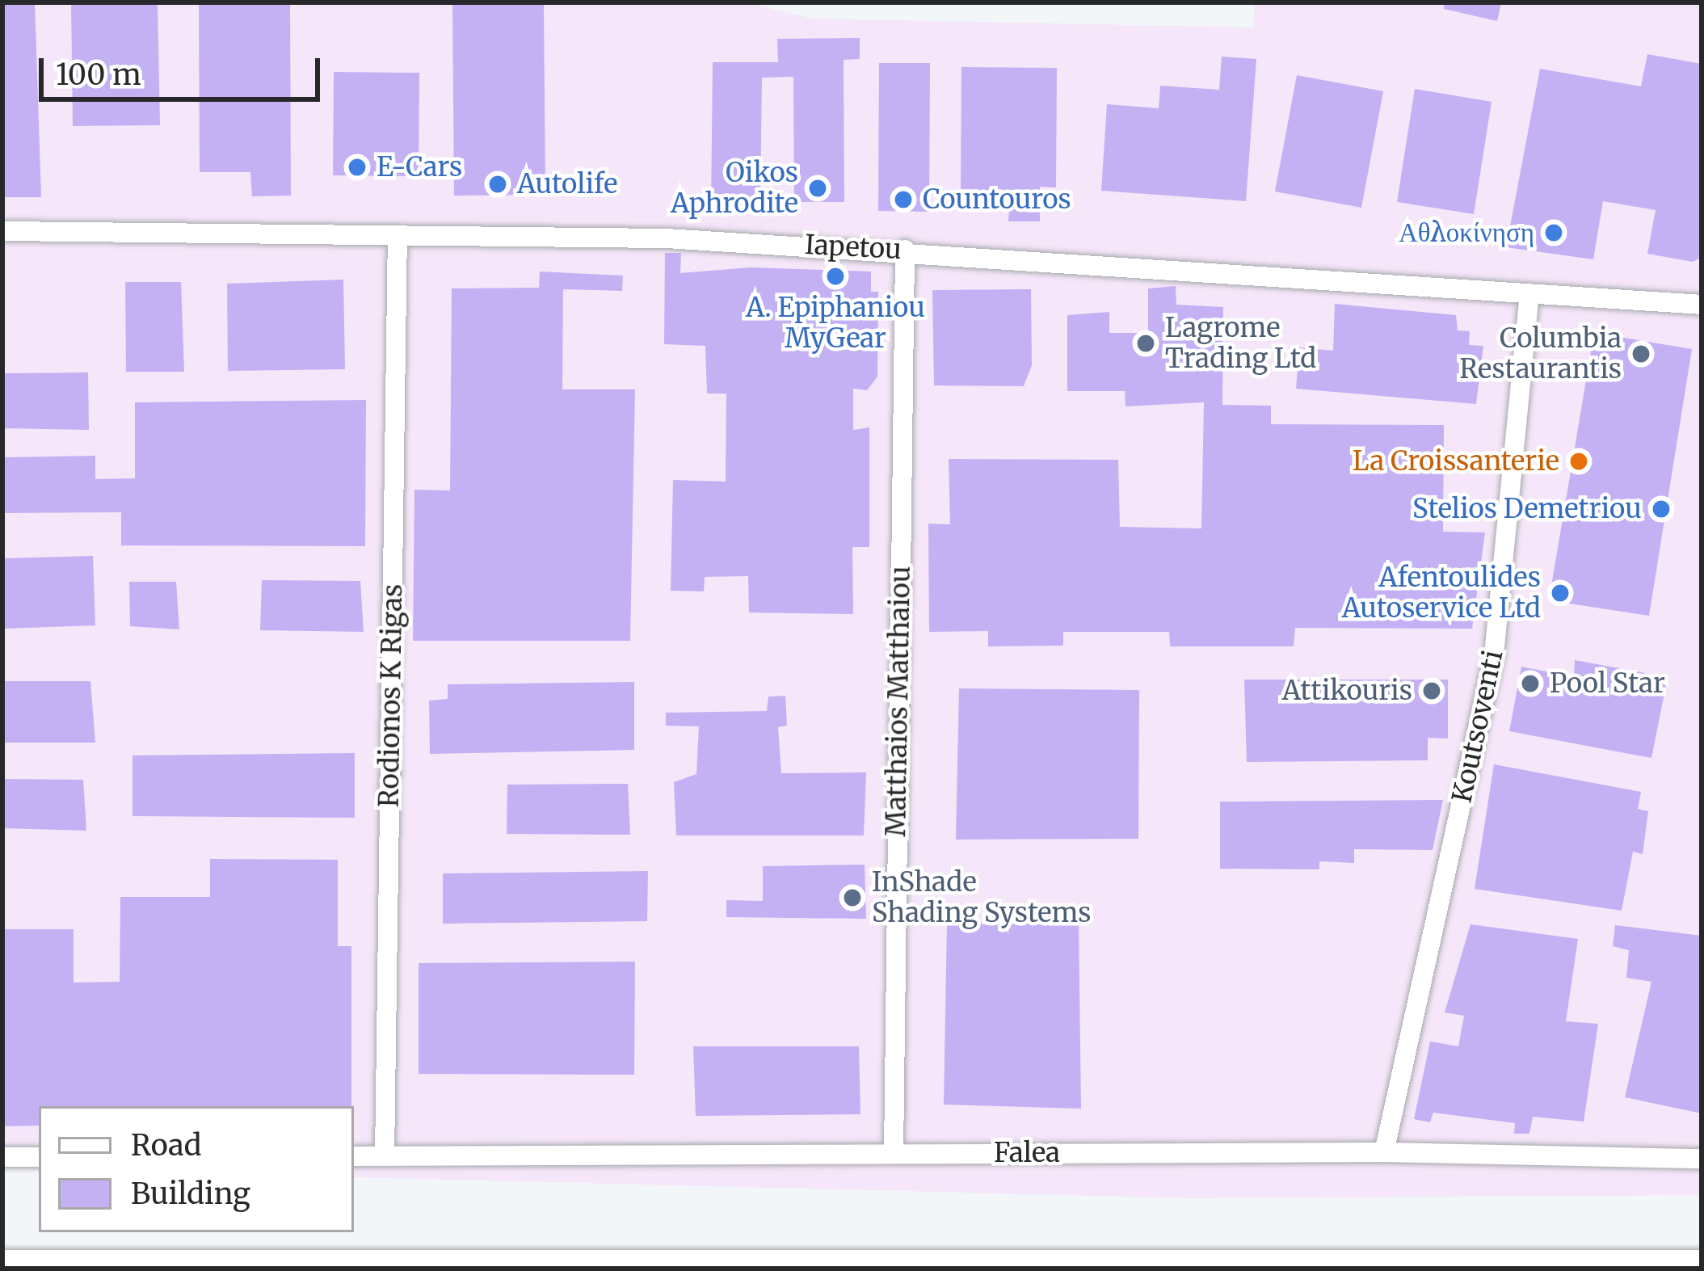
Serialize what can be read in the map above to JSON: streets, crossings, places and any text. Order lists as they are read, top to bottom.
{
  "streets": {
    "street": [
      "Iapetou",
      "Rodionos K Rigas",
      "Matthaios Matthaiou",
      "Koutsoventi",
      "Falea"
    ]
  },
  "crossings": [
    ["Iapetou", "Rodionos K Rigas"],
    ["Iapetou", "Matthaios Matthaiou"],
    ["Iapetou", "Koutsoventi"],
    ["Rodionos K Rigas", "Falea"],
    ["Matthaios Matthaiou", "Falea"],
    ["Koutsoventi", "Falea"]
  ],
  "places": [
    "E-Cars",
    "Autolife",
    "Oikos Aphrodite",
    "Countouros",
    "Αθλοκίνηση",
    "A. Epiphaniou MyGear",
    "Lagrome Trading Ltd",
    "Columbia Restaurantis",
    "La Croissanterie",
    "Stelios Demetriou",
    "Afentoulides Autoservice Ltd",
    "Pool Star",
    "Attikouris",
    "InShade Shading Systems"
  ],
  "legend": ["Road", "Building"],
  "scale_bar": "100 m"
}
